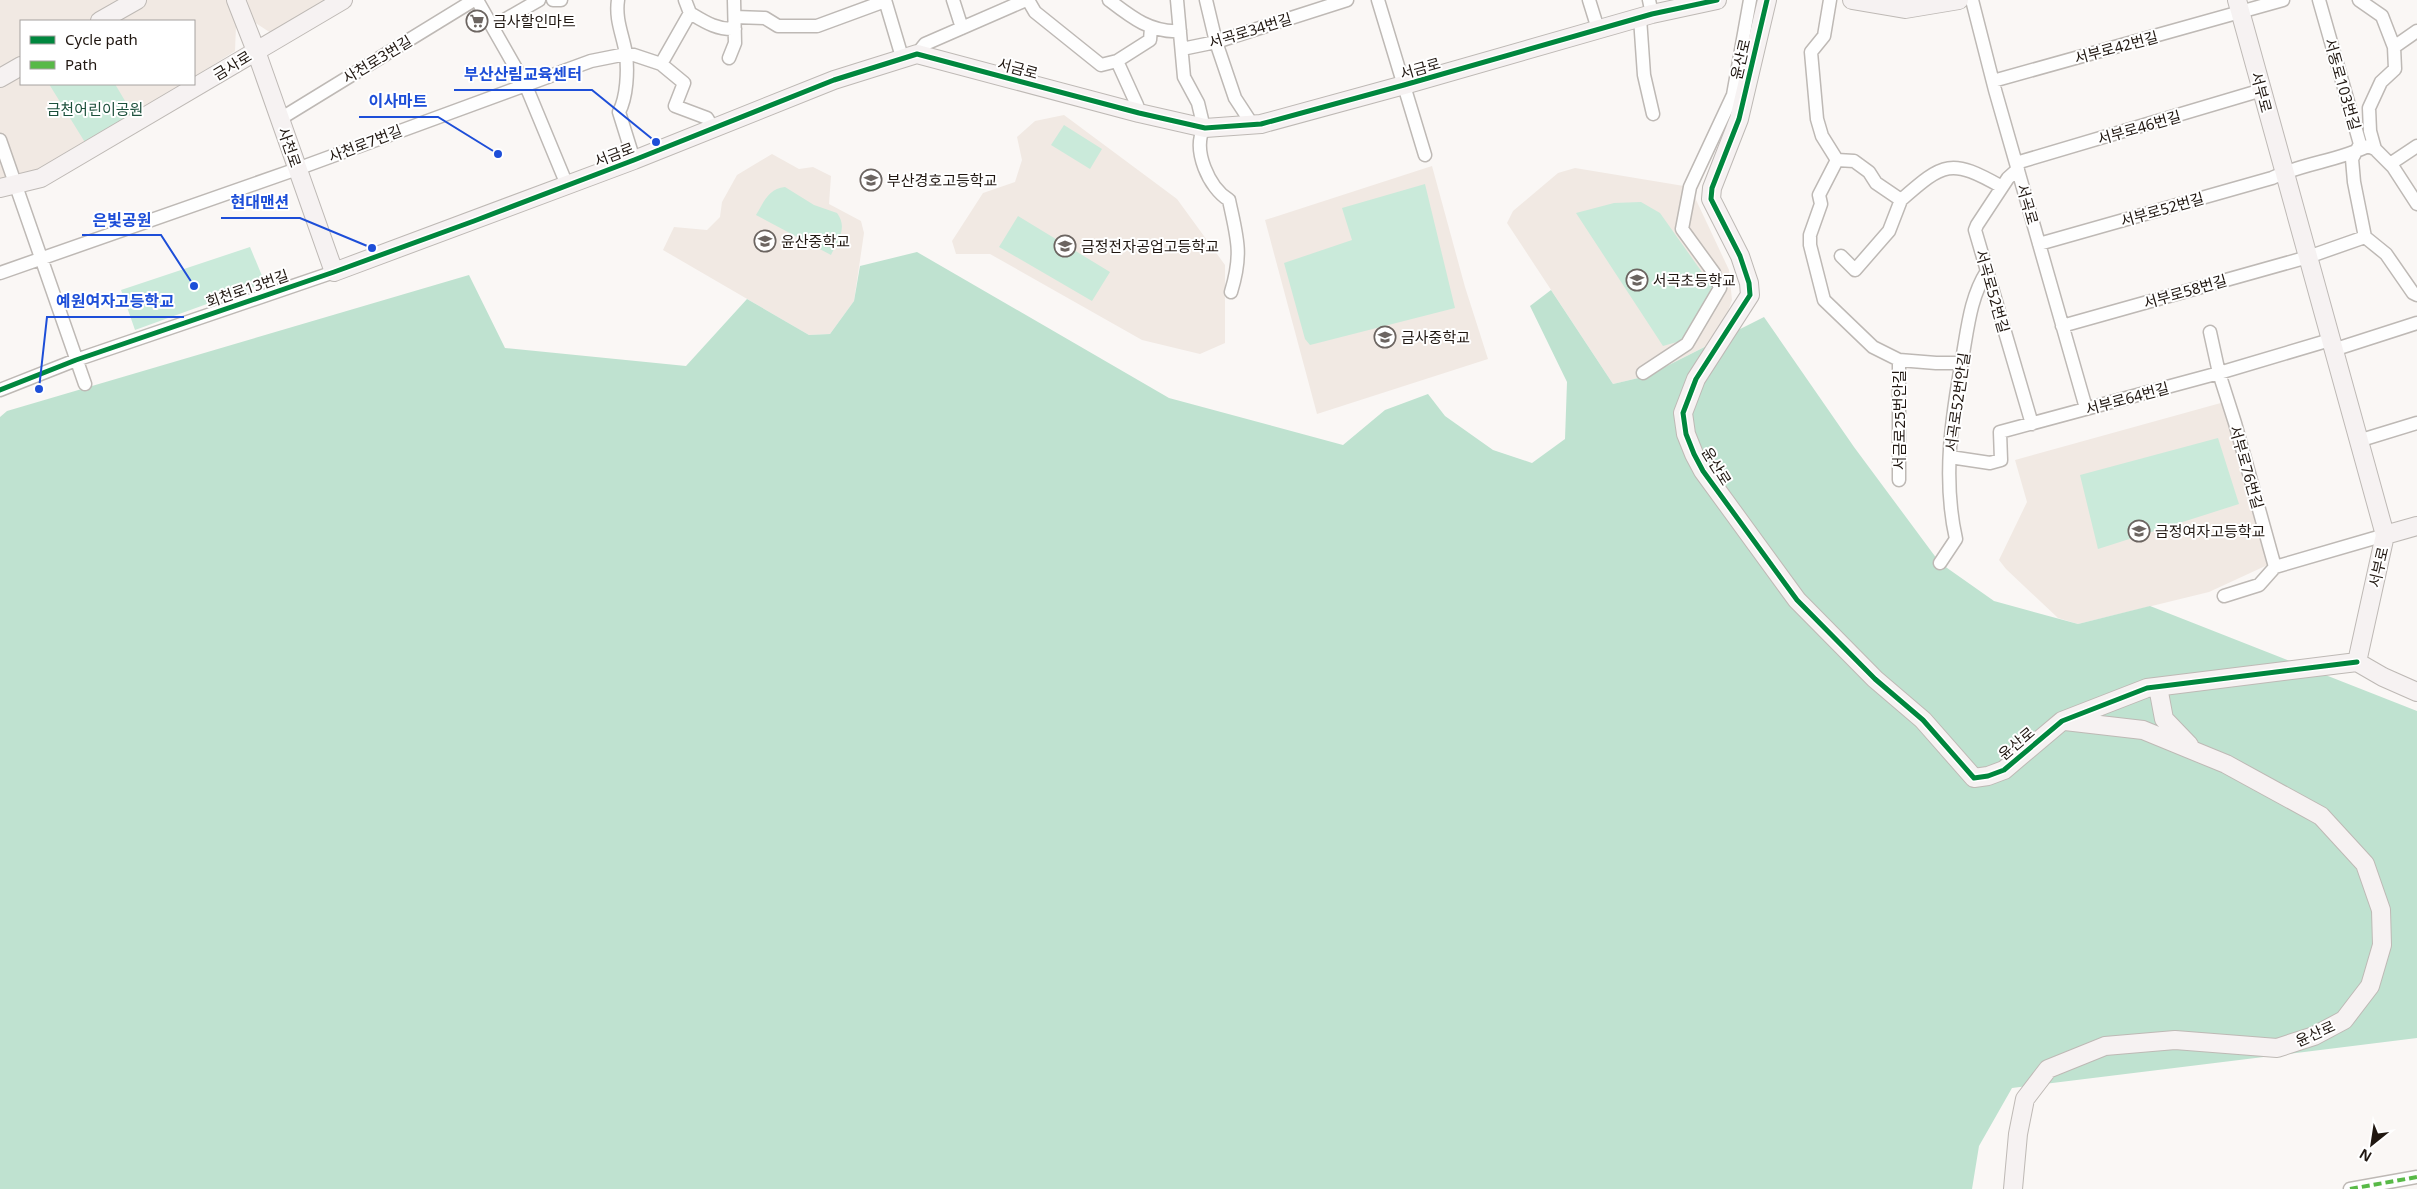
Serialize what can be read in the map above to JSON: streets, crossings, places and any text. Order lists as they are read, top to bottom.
{
  "streets": {
    "street": [
      "서곡로34번길",
      "서부로42번길",
      "사천로3번길",
      "윤산로",
      "금사로",
      "서금로",
      "서동로103번길",
      "서부로",
      "서부로46번길",
      "사천로7번길",
      "사천로",
      "서곡로",
      "서부로52번길",
      "회천로13번길",
      "서곡로52번길",
      "서부로58번길",
      "서부로64번길",
      "서곡로52번안길",
      "서금로25번안길",
      "서부로76번길"
    ]
  },
  "crossings": [
    ["서부로42번길", "서부로"],
    ["서부로42번길", "서곡로"],
    ["사천로3번길", "사천로"],
    ["금사로", "사천로"],
    ["서금로", "사천로7번길"],
    ["서금로", "사천로"],
    ["서금로", "회천로13번길"],
    ["서부로", "서부로46번길"],
    ["서부로", "서부로52번길"],
    ["서부로", "서부로58번길"],
    ["서부로", "서부로64번길"],
    ["서부로46번길", "서곡로"],
    ["서부로46번길", "서곡로52번길"],
    ["사천로7번길", "사천로"],
    ["사천로", "회천로13번길"],
    ["서곡로", "서부로52번길"],
    ["서곡로", "서곡로52번길"],
    ["서곡로", "서부로58번길"],
    ["서곡로", "서부로64번길"],
    ["서곡로52번길", "서부로64번길"],
    ["서곡로52번길", "서곡로52번안길"],
    ["서부로64번길", "서곡로52번안길"],
    ["서부로64번길", "서부로76번길"],
    ["서곡로52번안길", "서금로25번안길"]
  ],
  "parks": ["금천어린이공원"],
  "places": {
    "supermarket": ["금사할인마트"],
    "other": [
      "부산산림교육센터",
      "이사마트",
      "현대맨션",
      "은빛공원",
      "예원여자고등학교"
    ],
    "school or university": [
      "부산경호고등학교",
      "윤산중학교",
      "금정전자공업고등학교",
      "서곡초등학교",
      "금사중학교",
      "금정여자고등학교"
    ]
  },
  "legend": ["Cycle path", "Path"],
  "north": "bottom left"
}
